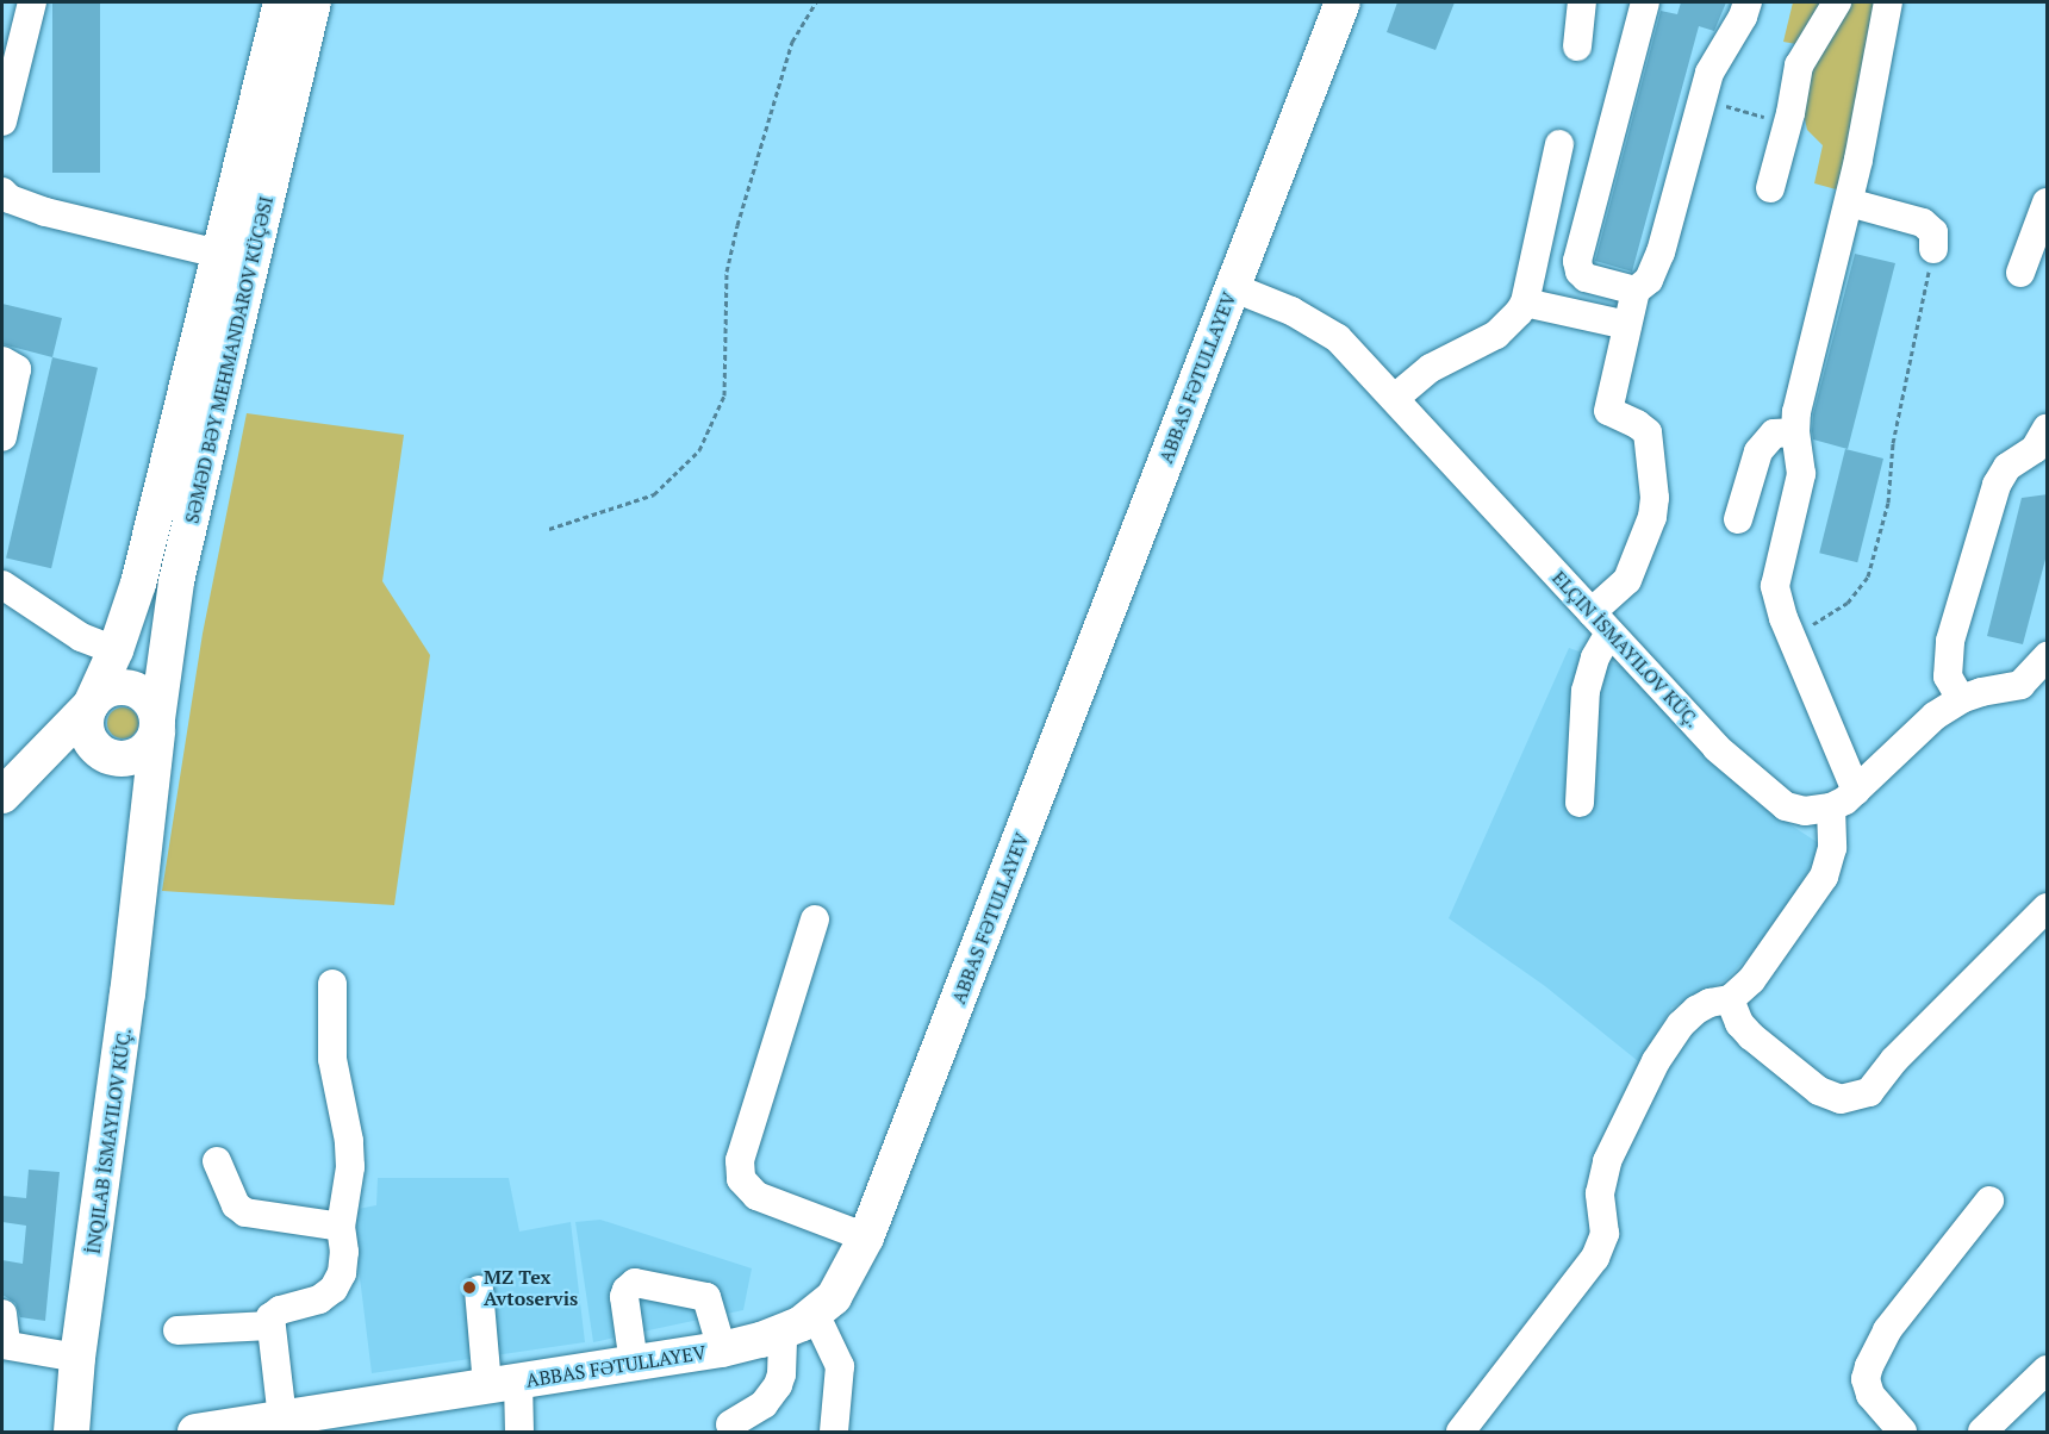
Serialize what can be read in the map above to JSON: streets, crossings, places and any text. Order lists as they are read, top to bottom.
{
  "streets": {
    "main road": ["SƏMƏD BƏY MEHMANDAROV KÜÇƏSI", "ABBAS FƏTULLAYEV"]
  },
  "places": ["MZ Tex Avtoservis"]
}
